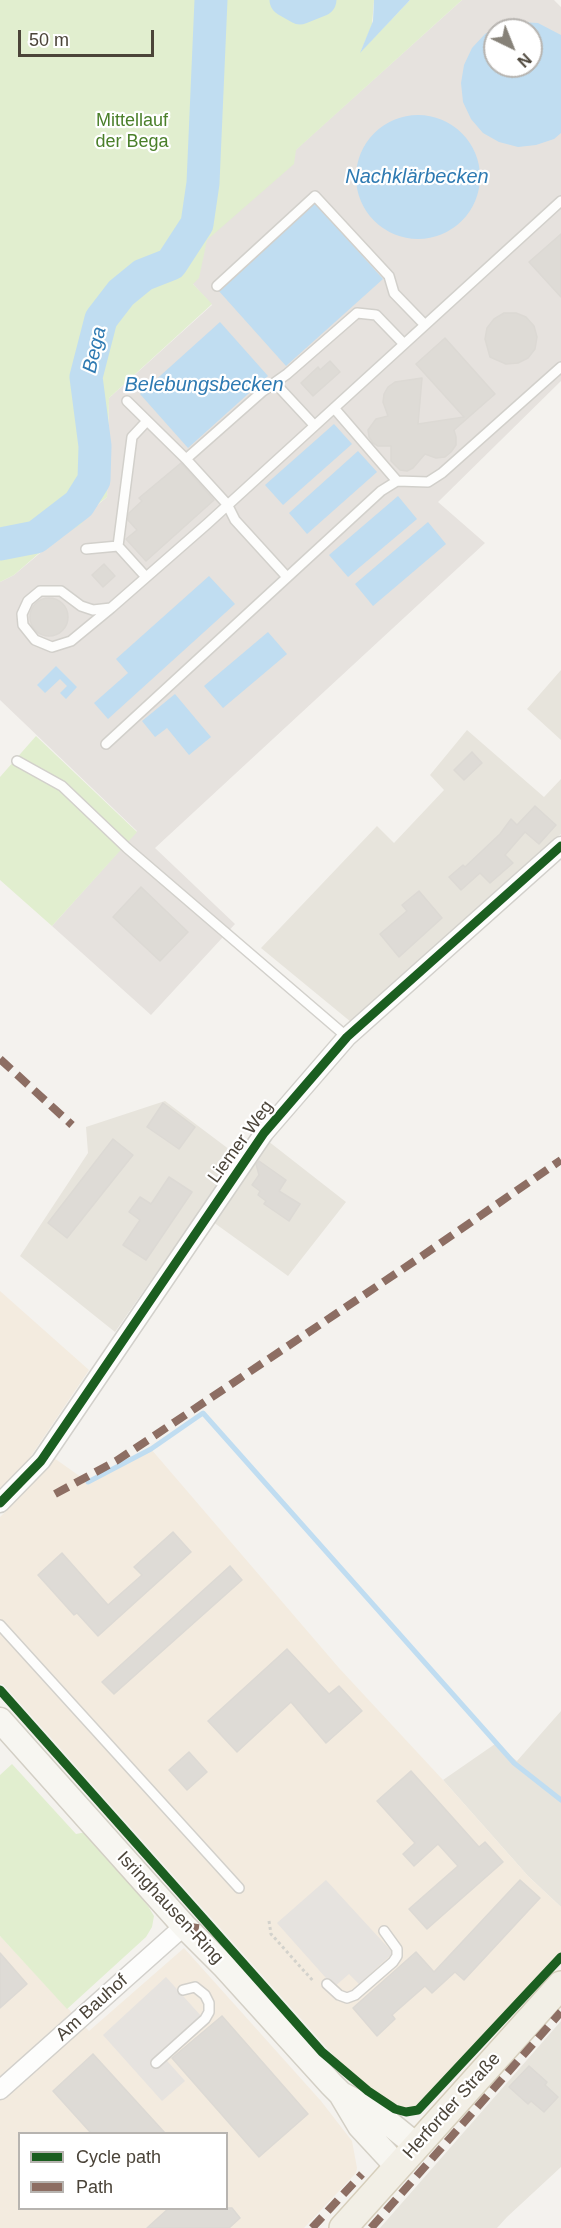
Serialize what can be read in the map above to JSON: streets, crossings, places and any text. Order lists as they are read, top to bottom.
{
  "streets": {
    "main road": ["Herforder Straße"],
    "street": ["Liemer Weg", "Isringhausen-Ring", "Am Bauhof"]
  },
  "crossings": [
    ["Isringhausen-Ring", "Am Bauhof"],
    ["Isringhausen-Ring", "Herforder Straße"]
  ],
  "water": ["Nachklärbecken", "Bega", "Belebungsbecken"],
  "parks": ["Mittellauf der Bega"],
  "legend": ["Cycle path", "Path"],
  "scale_bar": "50 m",
  "north": "bottom right"
}
